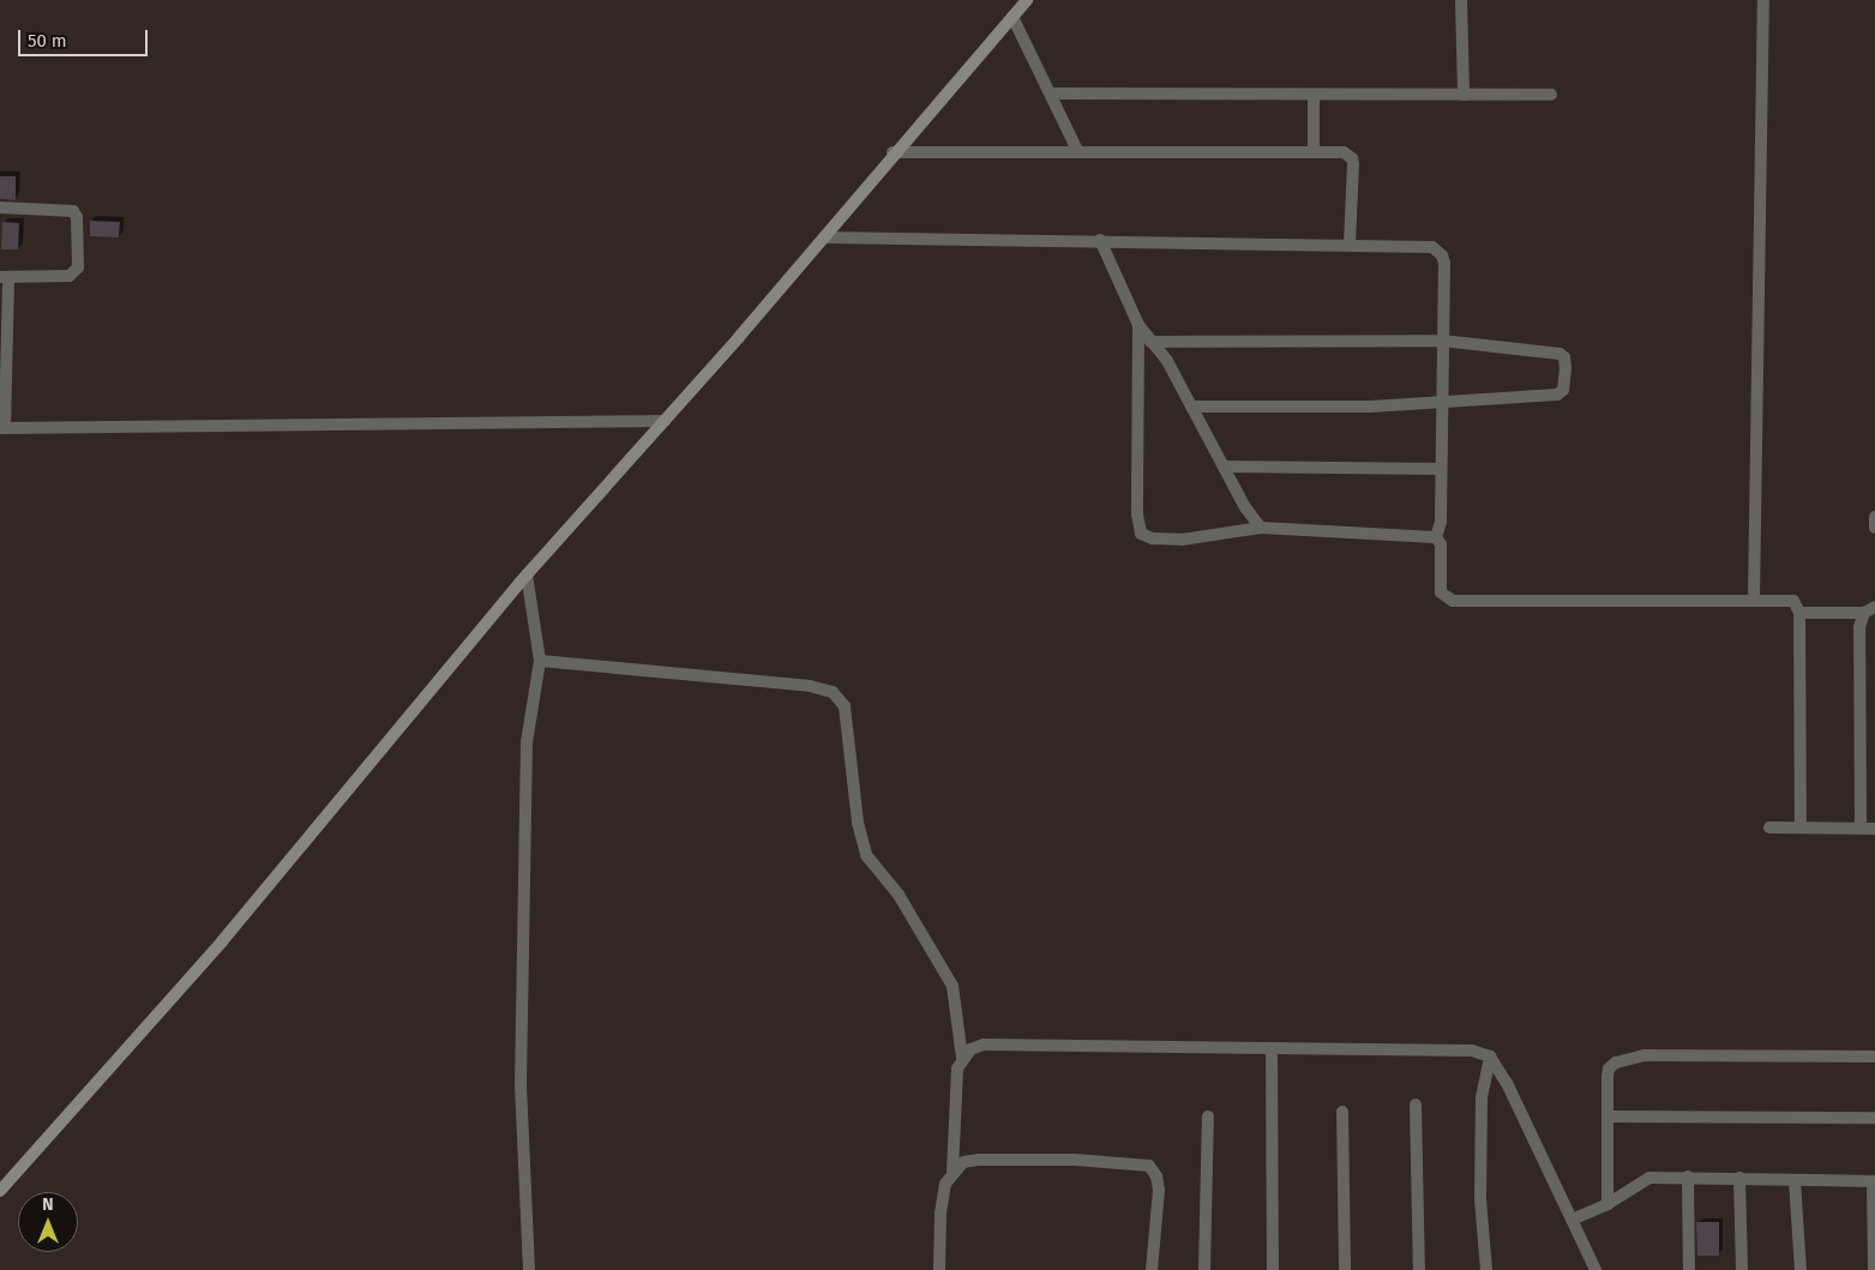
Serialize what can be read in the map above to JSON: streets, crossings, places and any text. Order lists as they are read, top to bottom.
{
  "scale_bar": "50 m",
  "north": "top"
}
